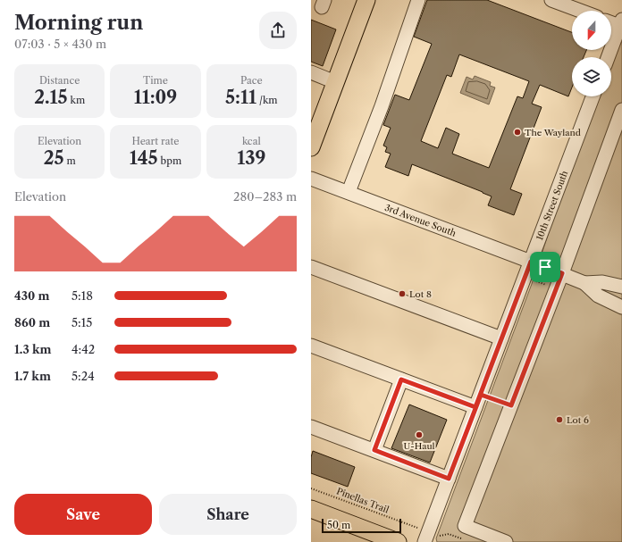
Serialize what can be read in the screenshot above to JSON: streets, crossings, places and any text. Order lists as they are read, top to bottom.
{
  "streets": {
    "street": ["10th Street South", "3rd Avenue South"],
    "path": ["Pinellas Trail"]
  },
  "crossings": [
    ["10th Street South", "3rd Avenue South"],
    ["10th Street South", "Pinellas Trail"]
  ],
  "places": [
    "The Wayland",
    "Lot 8",
    "Lot 6",
    "U-Haul"
  ],
  "scale_bar": "50 m",
  "north": "bottom",
  "page": {
    "heading": ["Morning run", "07:03 · 5 × 430 m"],
    "stats": [
      ["Distance", "2.15 km"],
      ["Time", "11:09"],
      ["Pace", "5:11 /km"],
      ["Elevation", "25 m"],
      ["Heart rate", "145 bpm"],
      ["kcal", "139"]
    ],
    "chart": ["Elevation", "280–283 m"],
    "list": [
      {
        "name": "430 m",
        "note": "5:18"
      },
      {
        "name": "860 m",
        "note": "5:15"
      },
      {
        "name": "1.3 km",
        "note": "4:42"
      },
      {
        "name": "1.7 km",
        "note": "5:24"
      }
    ],
    "buttons": ["Save", "Share"],
    "scale": "50 m"
  }
}
